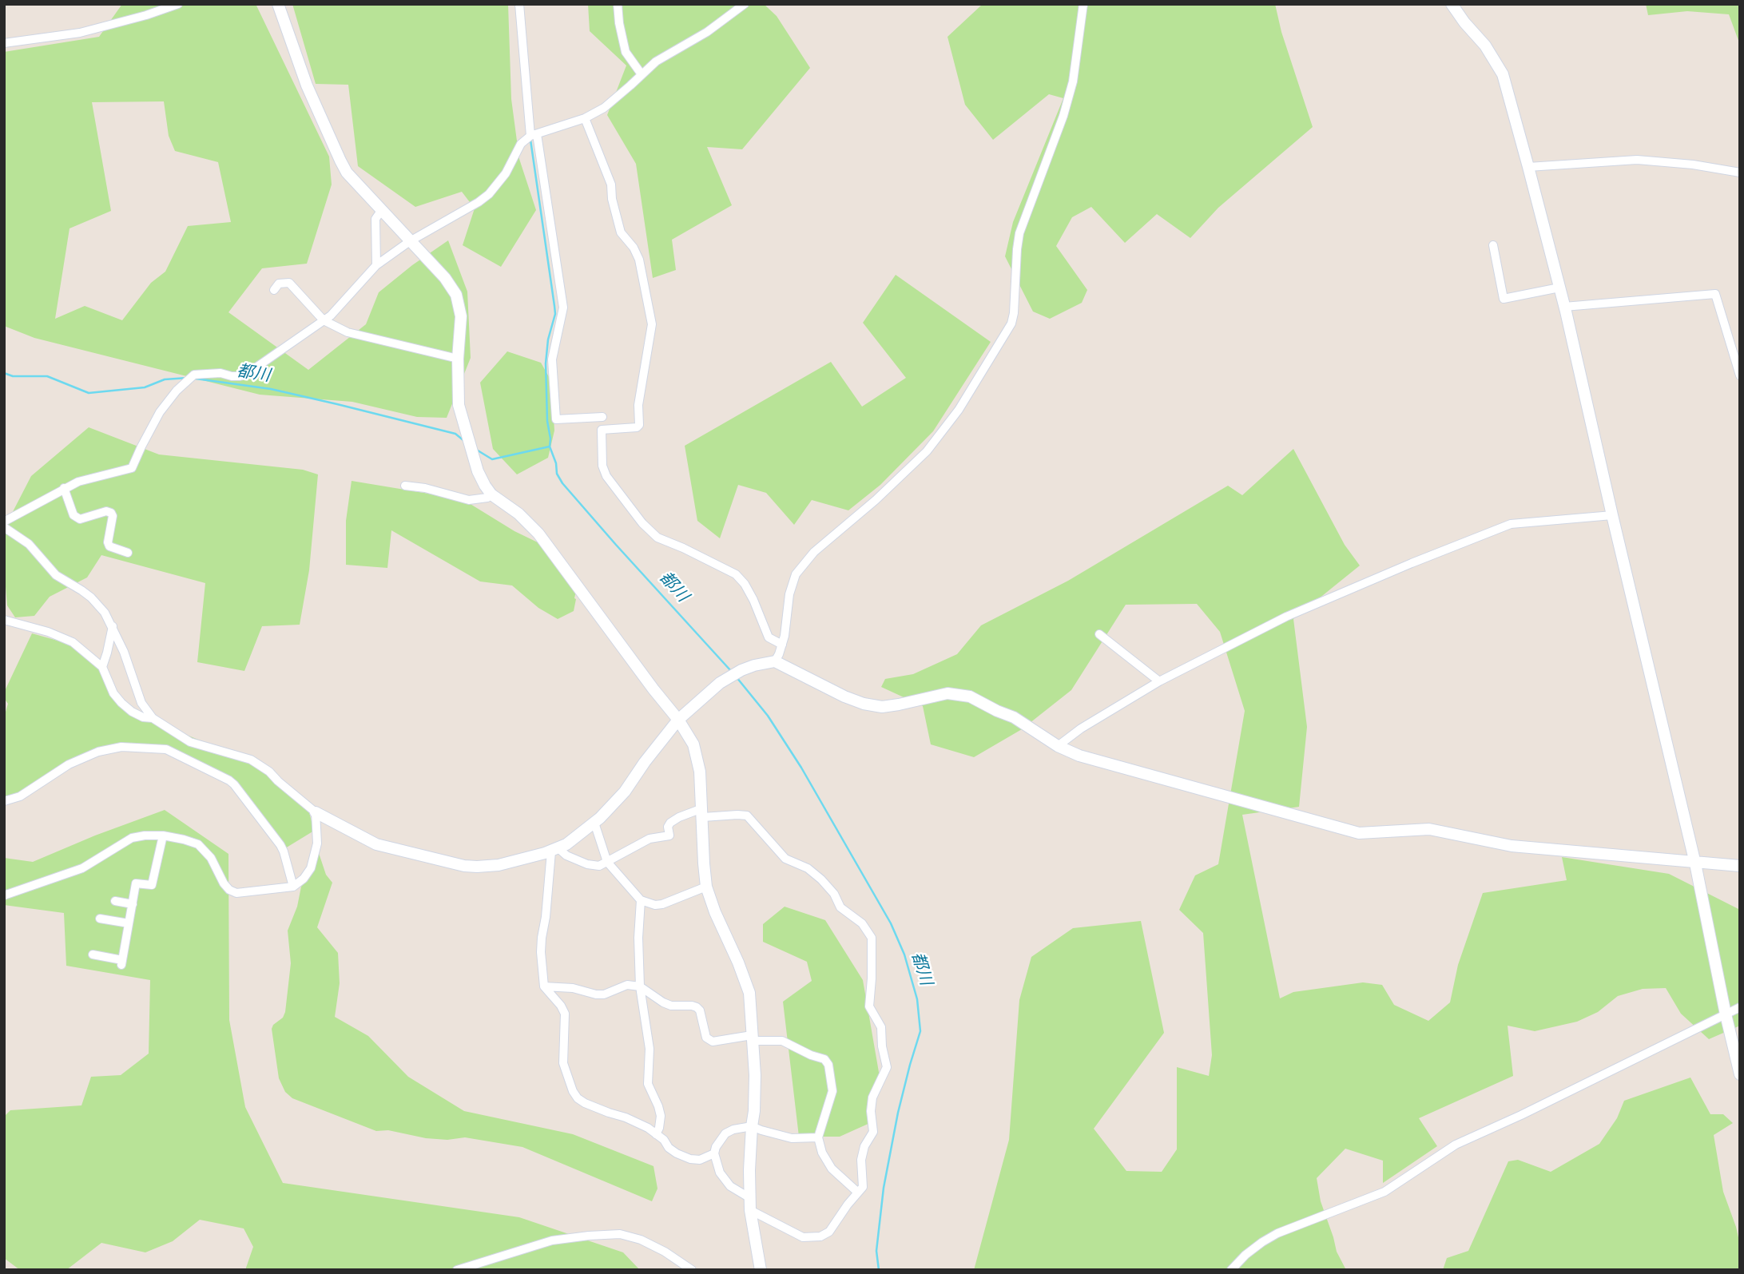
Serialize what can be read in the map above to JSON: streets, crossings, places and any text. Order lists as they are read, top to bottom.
{
  "water": ["都川"]
}
